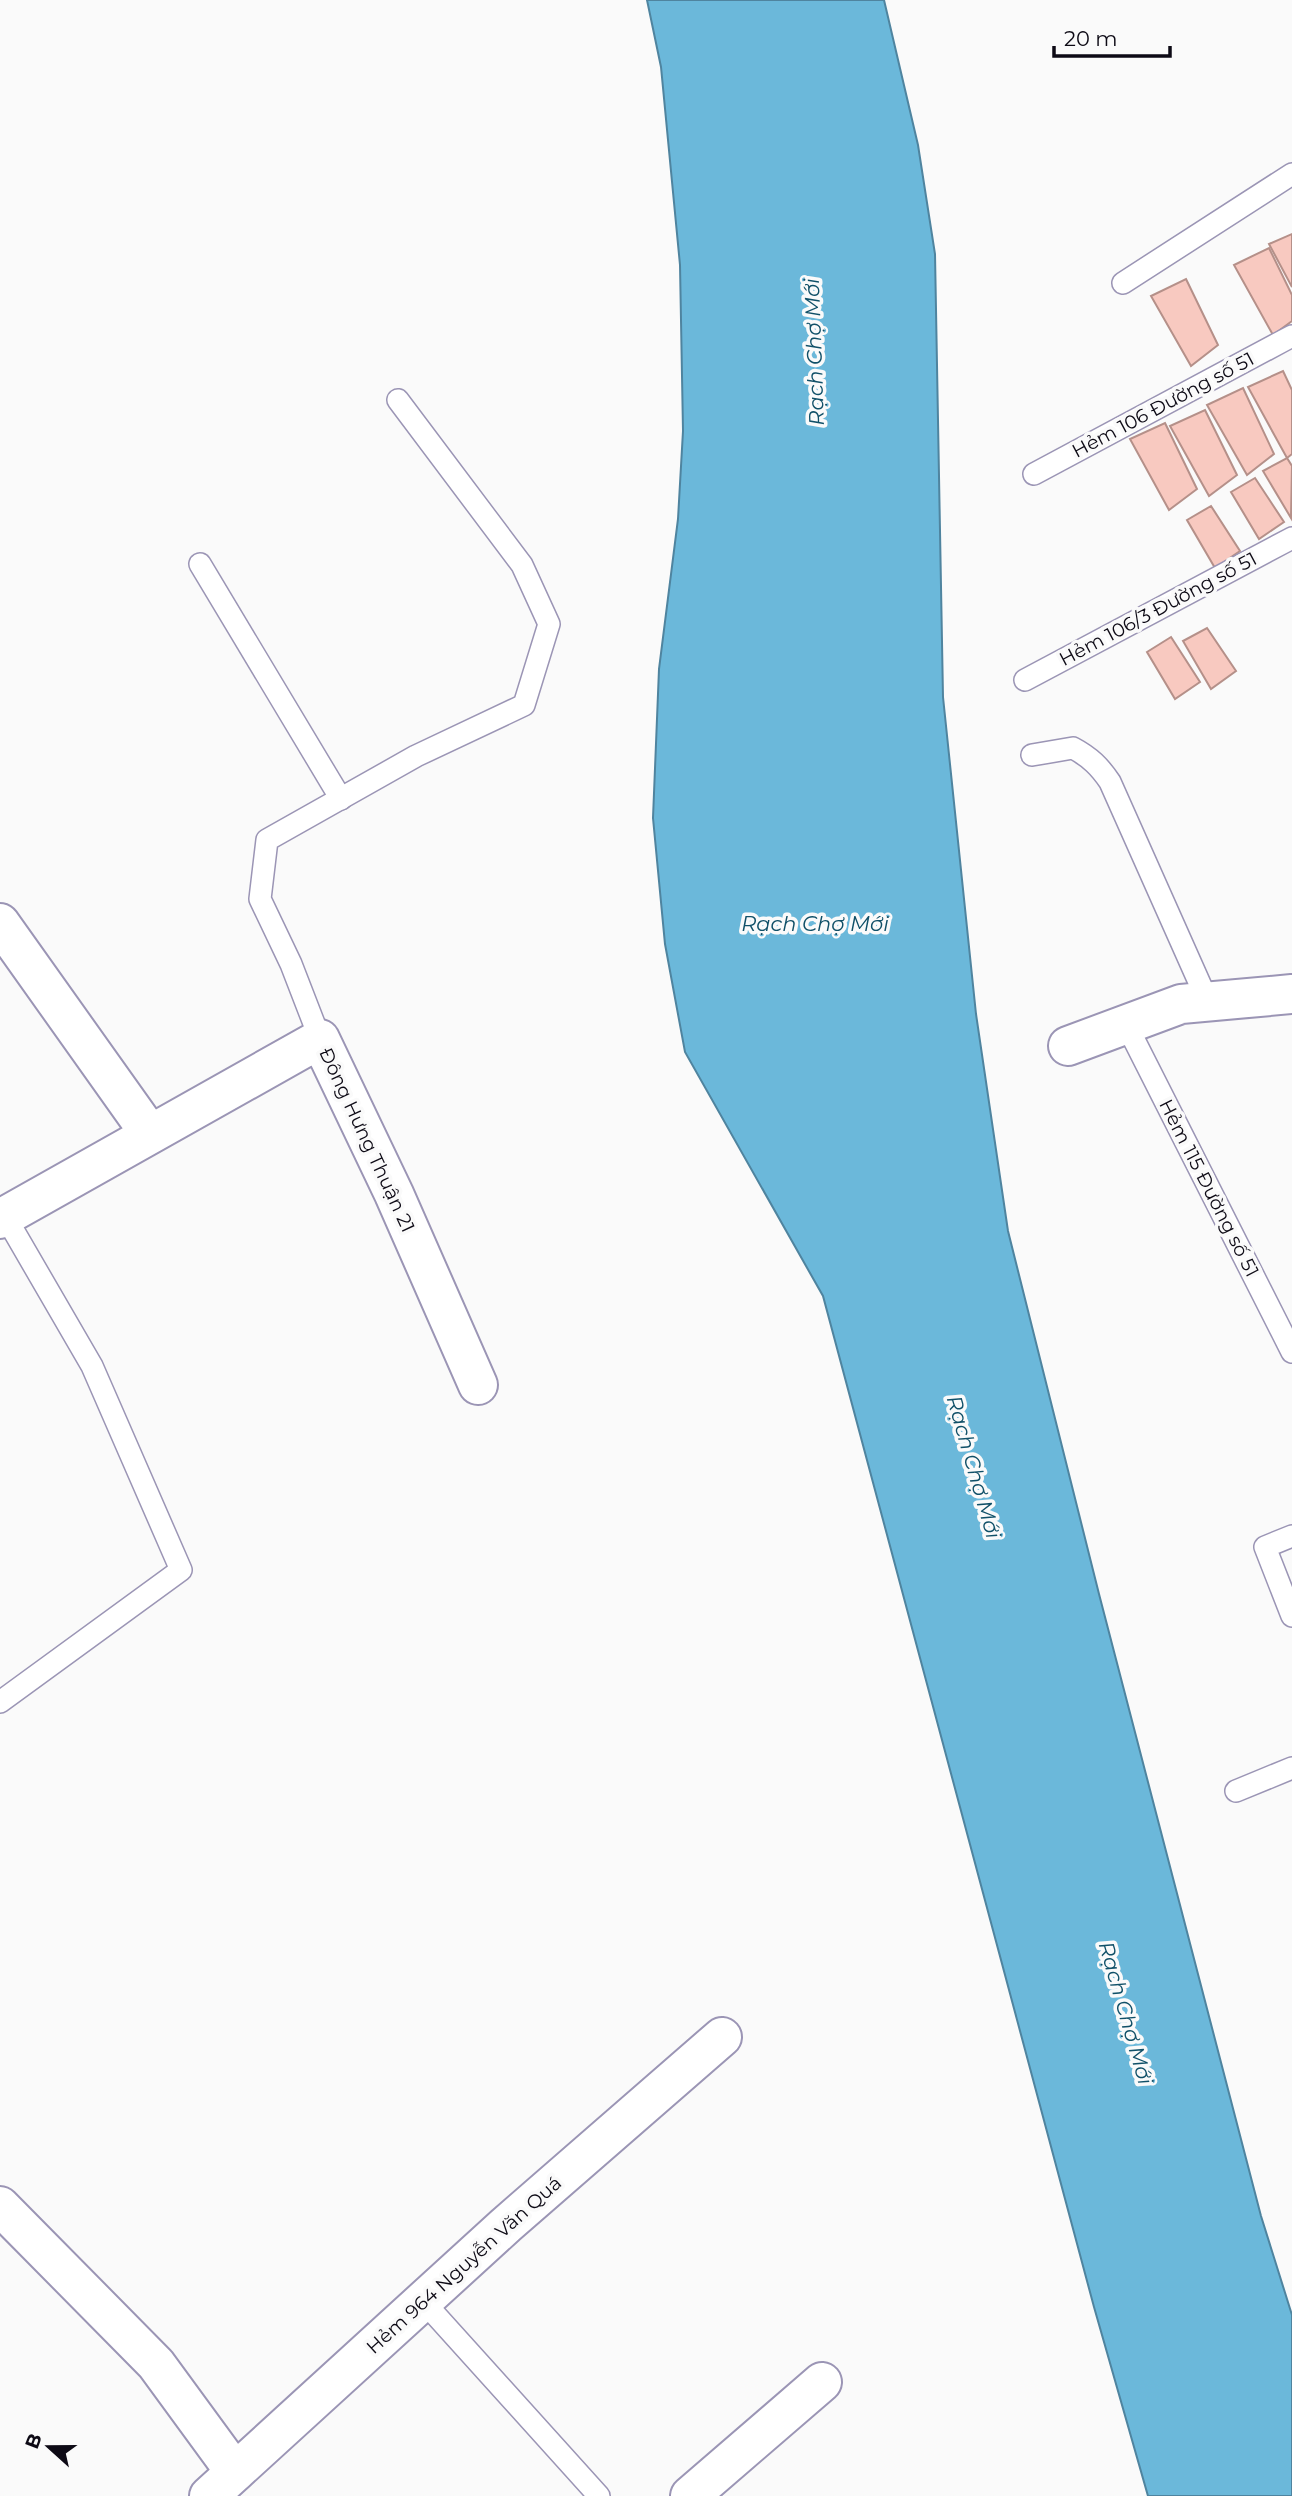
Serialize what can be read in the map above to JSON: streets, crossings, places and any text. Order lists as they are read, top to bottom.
{
  "streets": {
    "street": ["Đông Hưng Thuận 21", "Hẻm 964 Nguyễn Văn Quá"],
    "lane": ["Hẻm 106 Đường số 51", "Hẻm 106/3 Đường số 51", "Hẻm 115 Đường số 51"]
  },
  "water": ["Rạch Chợ Mới"],
  "scale_bar": "20 m",
  "north": "left"
}
